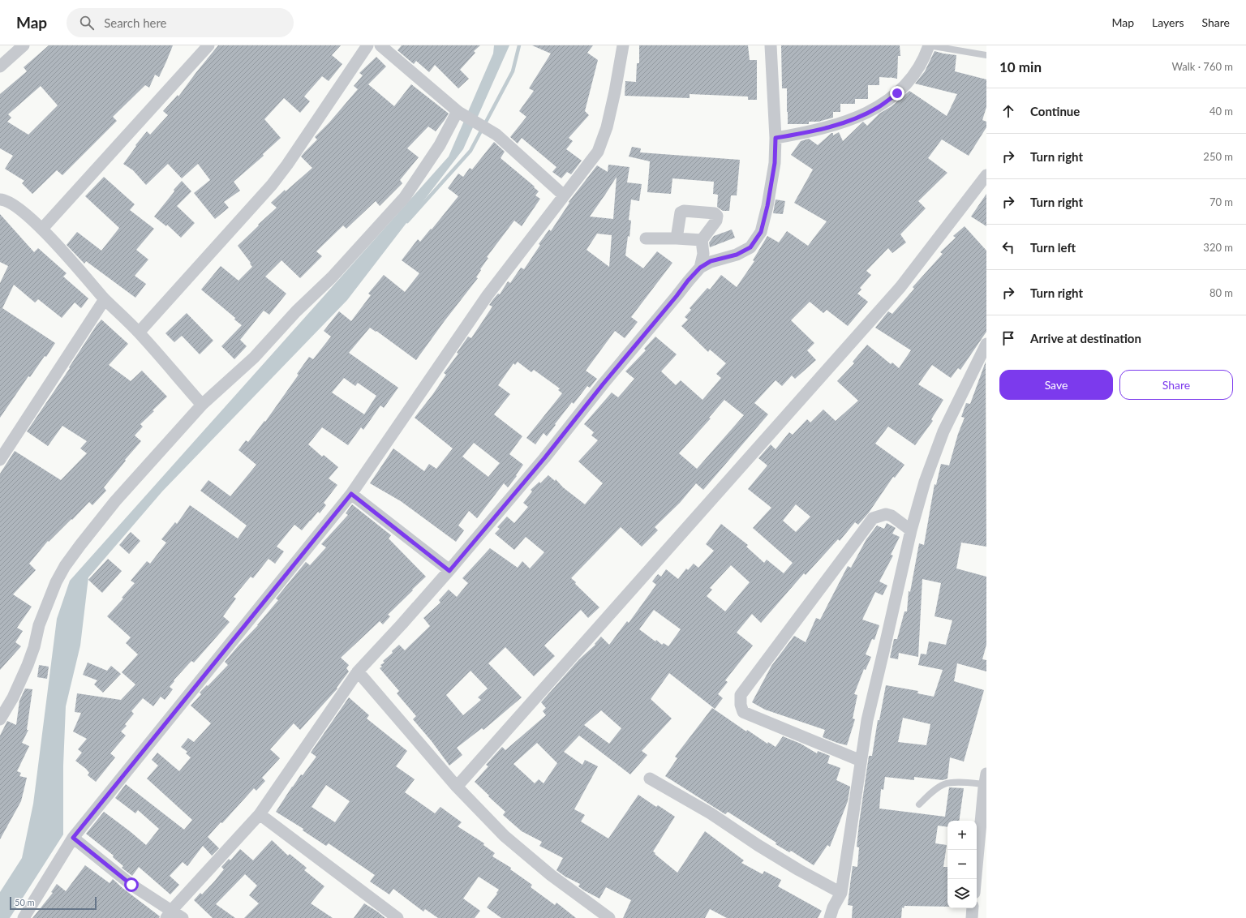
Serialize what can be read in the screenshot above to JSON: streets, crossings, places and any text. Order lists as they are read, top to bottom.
{
  "scale_bar": "50 m",
  "page": {
    "header": "Map",
    "search": "Search here",
    "nav": ["Map", "Layers", "Share"],
    "heading": ["10 min", "Walk · 760 m"],
    "list": [
      ["Continue", "40 m"],
      ["Turn right", "250 m"],
      ["Turn right", "70 m"],
      ["Turn left", "320 m"],
      ["Turn right", "80 m"],
      "Arrive at destination"
    ],
    "buttons": ["Save", "Share"],
    "map_buttons": ["+", "−"],
    "scale": "50 m"
  }
}
